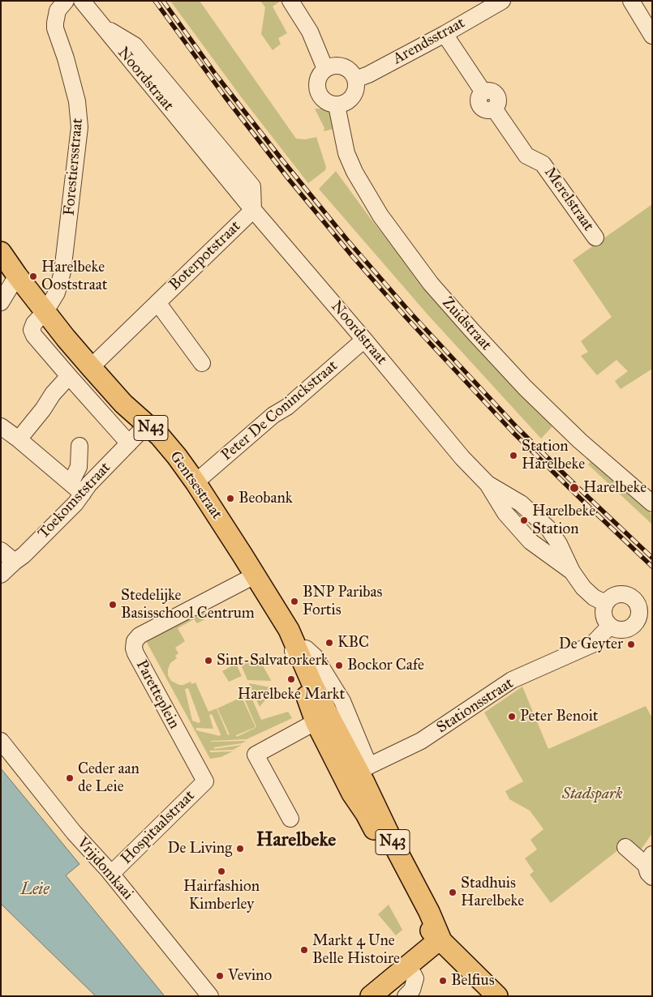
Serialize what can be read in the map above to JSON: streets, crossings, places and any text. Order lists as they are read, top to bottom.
{
  "streets": {
    "main road": ["N43", "Gentsestraat"],
    "street": [
      "Arendsstraat",
      "Noordstraat",
      "Forestiersstraat",
      "Merelstraat",
      "Boterpotstraat",
      "Zuidstraat",
      "Peter De Coninckstraat",
      "Toekomststraat",
      "Paretteplein",
      "Stationsstraat",
      "Hospitaalstraat",
      "Vrijdomkaai"
    ]
  },
  "crossings": [
    ["Arendsstraat", "Merelstraat"],
    ["Arendsstraat", "Zuidstraat"],
    ["Noordstraat", "Boterpotstraat"],
    ["Noordstraat", "Peter De Coninckstraat"],
    ["Forestiersstraat", "Gentsestraat"],
    ["Boterpotstraat", "Gentsestraat"],
    ["Peter De Coninckstraat", "Gentsestraat"],
    ["N43", "Gentsestraat"],
    ["N43", "Stationsstraat"],
    ["Gentsestraat", "Toekomststraat"],
    ["Gentsestraat", "Paretteplein"],
    ["Gentsestraat", "Stationsstraat"],
    ["Paretteplein", "Hospitaalstraat"],
    ["Hospitaalstraat", "Vrijdomkaai"]
  ],
  "districts": ["Harelbeke"],
  "water": ["Leie"],
  "parks": ["Stadspark"],
  "places": [
    "Harelbeke Ooststraat",
    "Station Harelbeke",
    "Harelbeke",
    "Beobank",
    "Harelbeke Station",
    "BNP Paribas Fortis",
    "Stedelijke Basisschool Centrum",
    "KBC",
    "De Geyter",
    "Sint-Salvatorkerk",
    "Bockor Cafe",
    "Harelbeke Markt",
    "Peter Benoit",
    "Ceder aan de Leie",
    "De Living",
    "Hairfashion Kimberley",
    "Stadhuis Harelbeke",
    "Markt 4 Une Belle Histoire",
    "Vevino",
    "Belfius"
  ]
}
